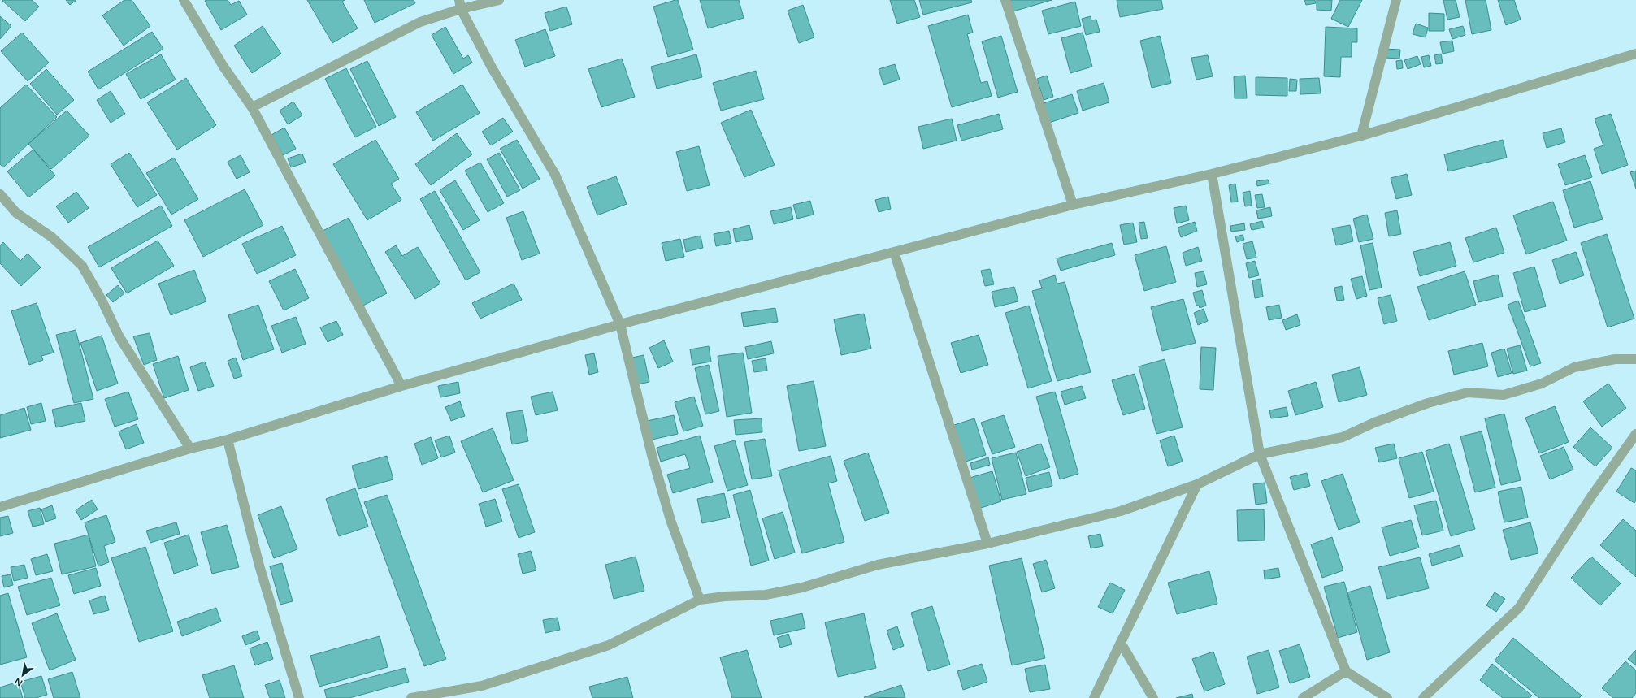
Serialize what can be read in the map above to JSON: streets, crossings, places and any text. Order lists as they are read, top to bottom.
{
  "north": "bottom left"
}
